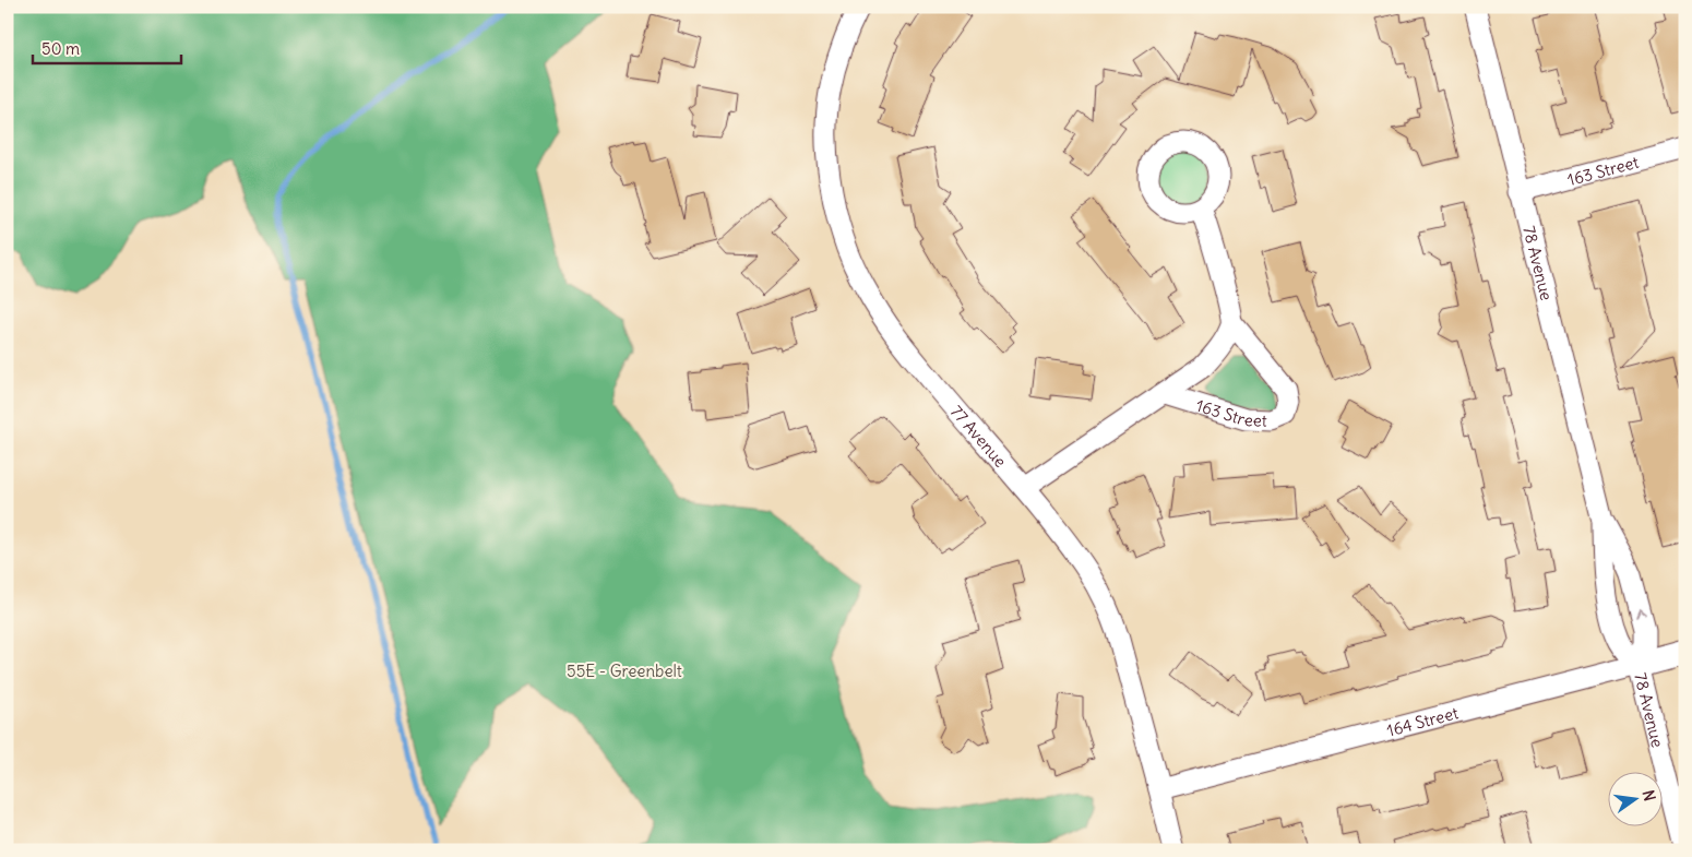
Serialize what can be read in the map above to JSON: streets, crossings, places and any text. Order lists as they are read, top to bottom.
{
  "streets": {
    "street": [
      "163 Street",
      "78 Avenue",
      "77 Avenue",
      "164 Street"
    ]
  },
  "crossings": [
    ["163 Street", "78 Avenue"],
    ["163 Street", "77 Avenue"],
    ["78 Avenue", "164 Street"],
    ["77 Avenue", "164 Street"]
  ],
  "parks": ["55E - Greenbelt"],
  "scale_bar": "50 m",
  "north": "right"
}
